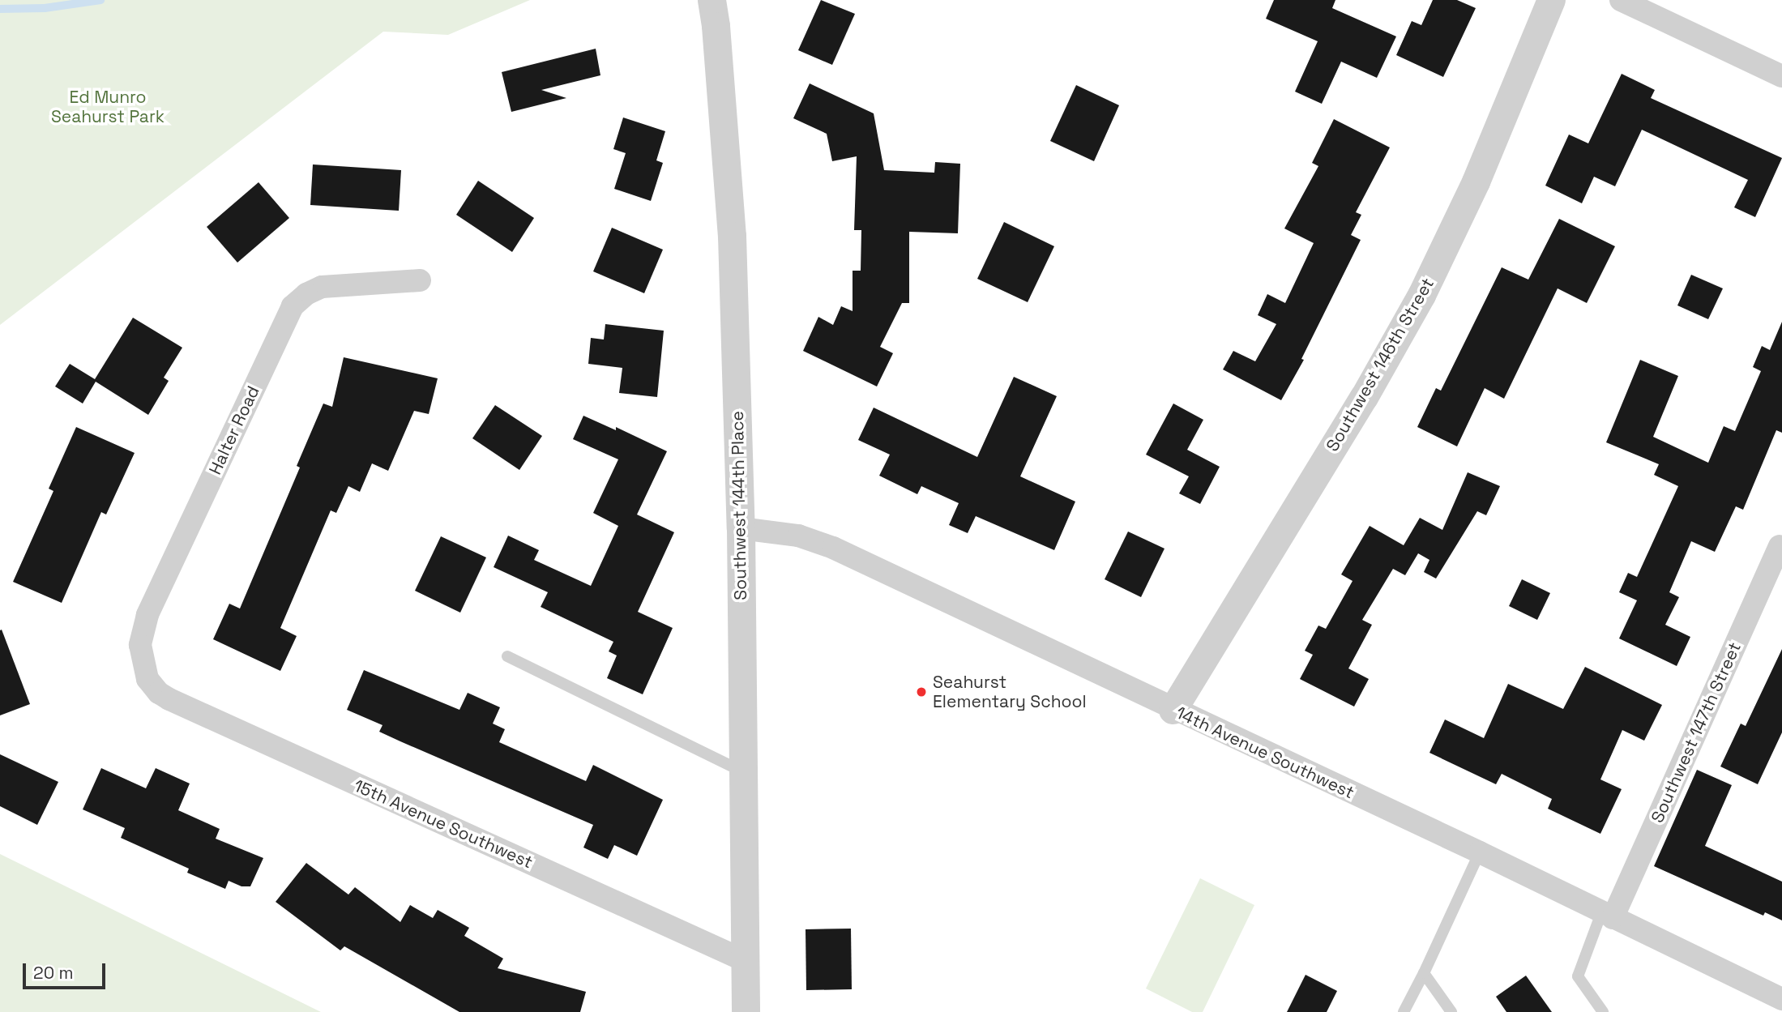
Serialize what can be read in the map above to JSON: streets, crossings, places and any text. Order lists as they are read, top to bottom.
{
  "streets": {
    "street": [
      "Southwest 146th Street",
      "Halter Road",
      "Southwest 144th Place",
      "Southwest 147th Street",
      "14th Avenue Southwest",
      "15th Avenue Southwest"
    ]
  },
  "crossings": [
    ["Southwest 146th Street", "14th Avenue Southwest"],
    ["Halter Road", "15th Avenue Southwest"],
    ["Southwest 144th Place", "14th Avenue Southwest"],
    ["Southwest 144th Place", "15th Avenue Southwest"],
    ["Southwest 147th Street", "14th Avenue Southwest"]
  ],
  "parks": ["Ed Munro Seahurst Park"],
  "places": ["Seahurst Elementary School"],
  "scale_bar": "20 m"
}
